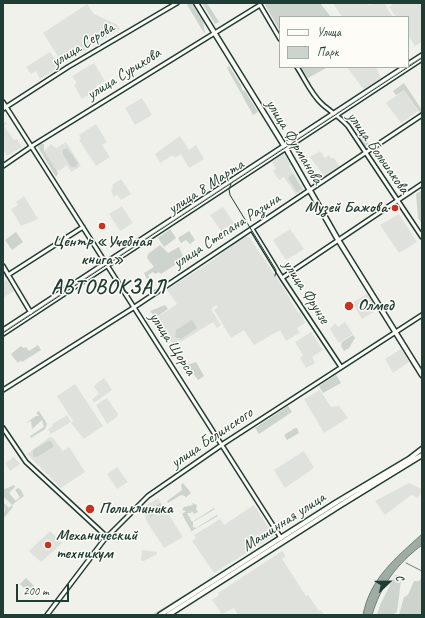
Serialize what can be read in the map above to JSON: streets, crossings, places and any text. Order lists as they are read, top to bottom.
{
  "streets": {
    "main road": [
      "улица Серова",
      "улица Сурикова",
      "улица Фурманова",
      "улица Большакова",
      "улица 8 Марта",
      "улица Степана Разина",
      "улица Фрунзе",
      "улица Щорса",
      "улица Белинского",
      "Машинная улица"
    ]
  },
  "crossings": [
    ["улица Серова", "улица Щорса"],
    ["улица Сурикова", "улица Фурманова"],
    ["улица Сурикова", "улица Щорса"],
    ["улица Фурманова", "улица 8 Марта"],
    ["улица Фурманова", "улица Степана Разина"],
    ["улица Фурманова", "улица Белинского"],
    ["улица Большакова", "улица 8 Марта"],
    ["улица Большакова", "улица Степана Разина"],
    ["улица 8 Марта", "улица Щорса"],
    ["улица Степана Разина", "улица Фрунзе"],
    ["улица Степана Разина", "улица Щорса"],
    ["улица Фрунзе", "улица Белинского"],
    ["улица Щорса", "улица Белинского"],
    ["улица Щорса", "Машинная улица"]
  ],
  "districts": ["АВТОВОКЗАЛ"],
  "places": [
    "Музей Бажова",
    "Центр «Учебная книга»",
    "Олмед",
    "Поликлиника",
    "Механический техникум"
  ],
  "legend": ["Улица", "Парк"],
  "scale_bar": "200 m",
  "north": "right"
}
